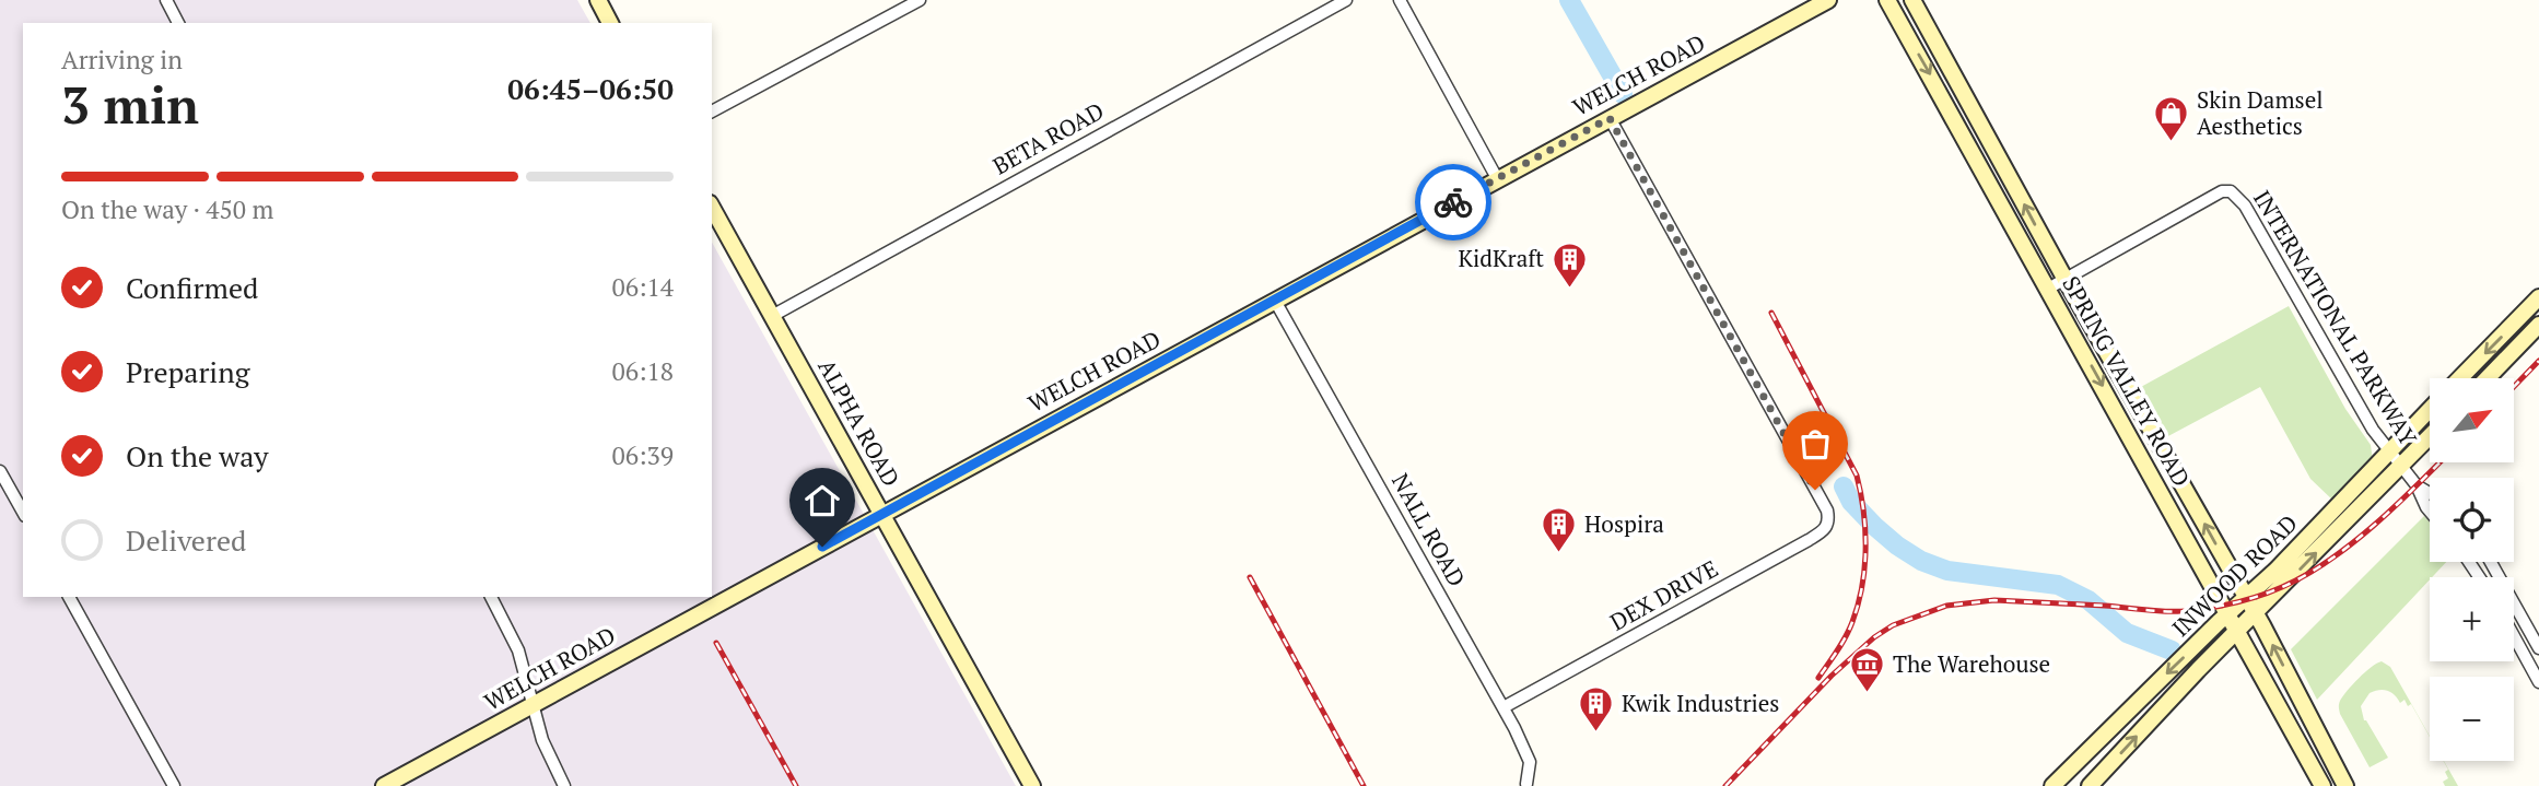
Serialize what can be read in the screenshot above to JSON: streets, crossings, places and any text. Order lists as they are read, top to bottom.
{
  "streets": {
    "main road": [
      "WELCH ROAD",
      "SPRING VALLEY ROAD",
      "ALPHA ROAD",
      "INWOOD ROAD"
    ],
    "street": [
      "BETA ROAD",
      "INTERNATIONAL PARKWAY",
      "NALL ROAD",
      "DEX DRIVE"
    ]
  },
  "crossings": [
    ["WELCH ROAD", "ALPHA ROAD"],
    ["WELCH ROAD", "NALL ROAD"],
    ["WELCH ROAD", "DEX DRIVE"],
    ["BETA ROAD", "ALPHA ROAD"],
    ["INTERNATIONAL PARKWAY", "SPRING VALLEY ROAD"],
    ["INTERNATIONAL PARKWAY", "INWOOD ROAD"],
    ["SPRING VALLEY ROAD", "INWOOD ROAD"],
    ["NALL ROAD", "DEX DRIVE"]
  ],
  "places": {
    "shop": ["Skin Damsel Aesthetics"],
    "building": ["KidKraft", "Hospira", "Kwik Industries"],
    "museum": ["The Warehouse"]
  },
  "north": "top right",
  "page": {
    "heading": ["3 min", "Arriving in", "06:45–06:50"],
    "bar": "On the way · 450 m",
    "list": [
      ["Confirmed", "06:14"],
      ["Preparing", "06:18"],
      ["On the way", "06:39"],
      "Delivered"
    ],
    "map_buttons": ["+", "−"]
  }
}
